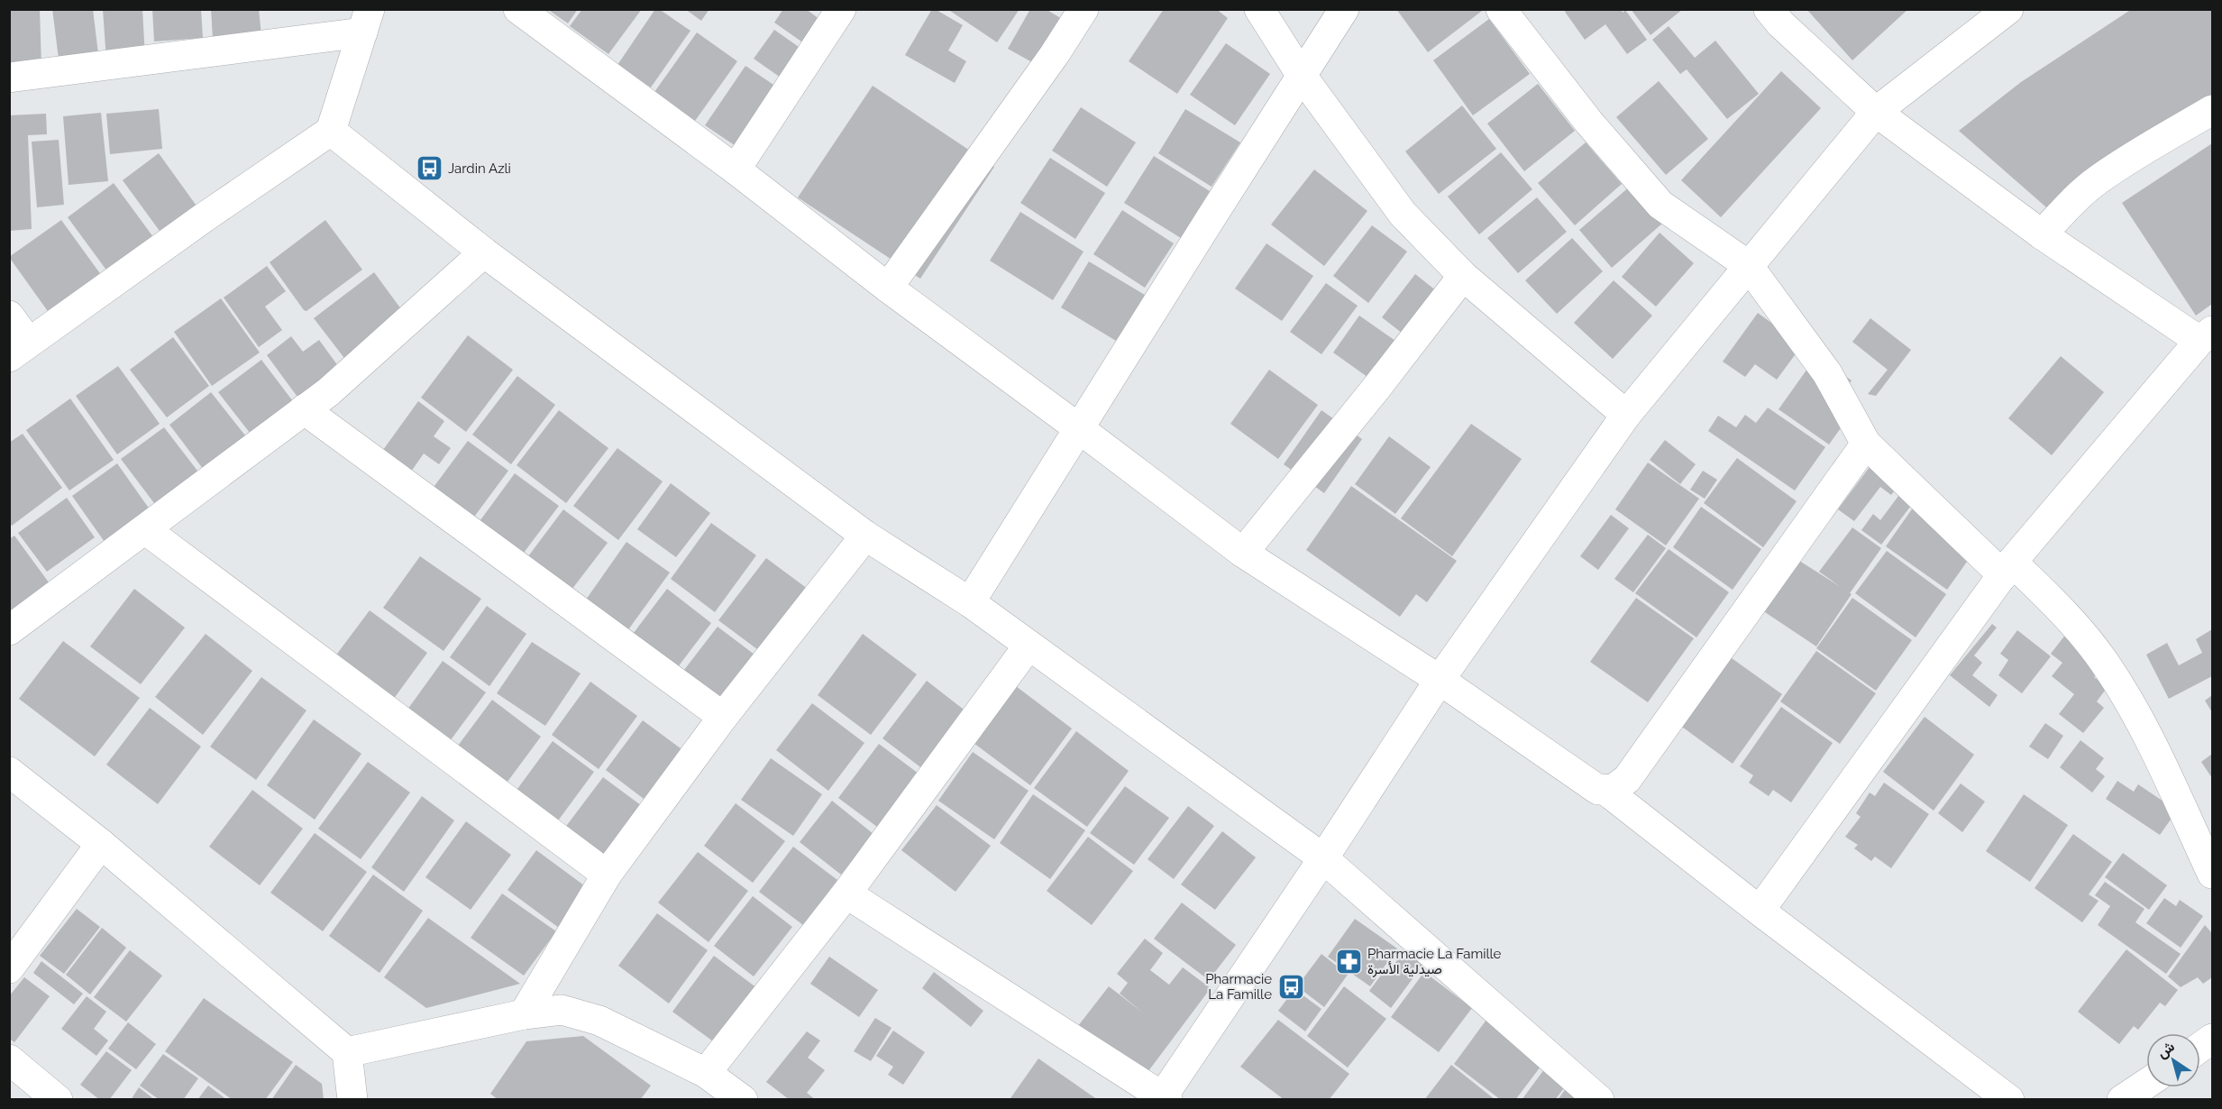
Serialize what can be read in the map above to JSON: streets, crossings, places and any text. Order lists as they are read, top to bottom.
{
  "places": {
    "bus stop": ["Jardin Azli", "Pharmacie La Famille"],
    "pharmacy": ["Pharmacie La Famille صيدلية الأسرة"]
  },
  "north": "top left"
}
